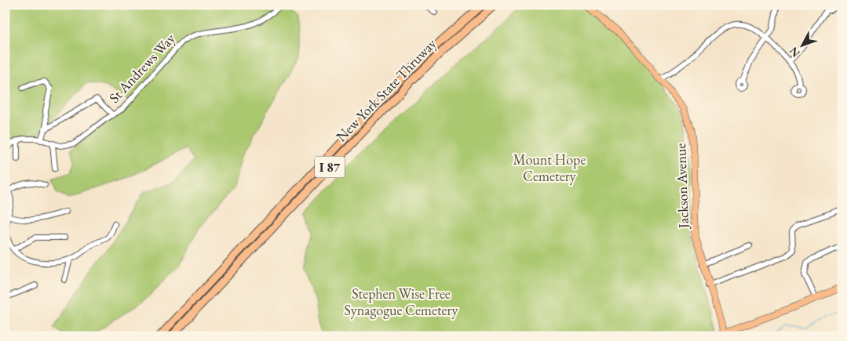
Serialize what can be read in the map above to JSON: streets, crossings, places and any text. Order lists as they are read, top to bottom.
{
  "streets": {
    "highway": ["New York State Thruway", "I 87"],
    "main road": ["Jackson Avenue"],
    "street": ["St Andrews Way"]
  },
  "parks": ["Mount Hope Cemetery", "Stephen Wise Free Synagogue Cemetery"],
  "north": "bottom left"
}
